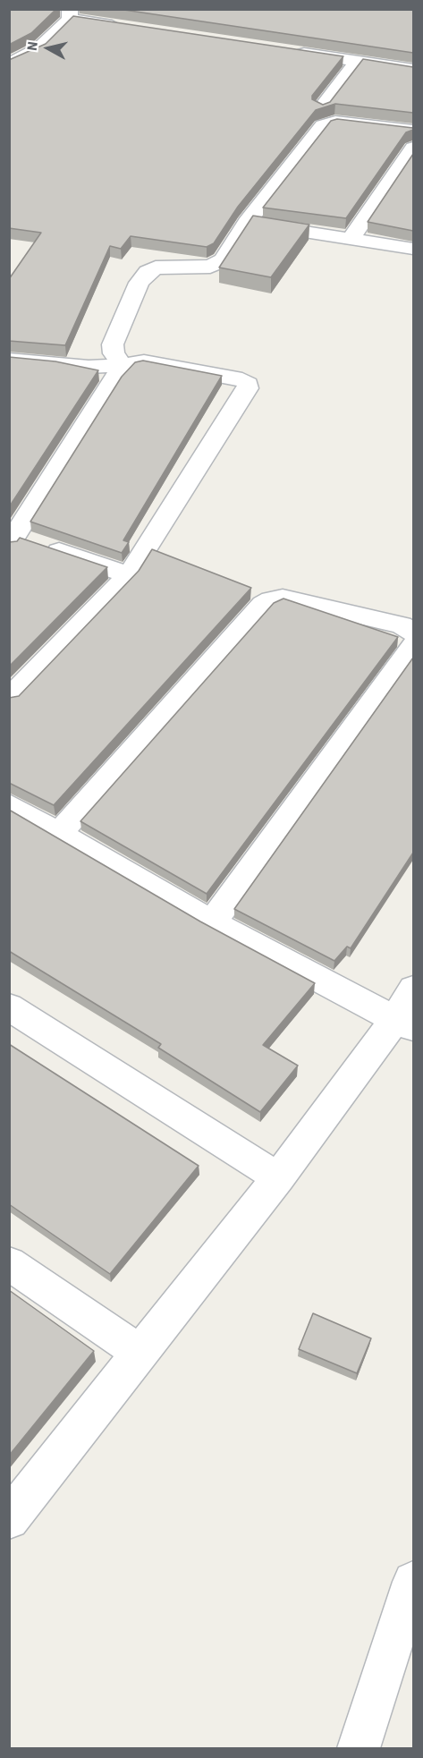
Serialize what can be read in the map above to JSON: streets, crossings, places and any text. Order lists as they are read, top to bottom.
{
  "north": "left"
}
